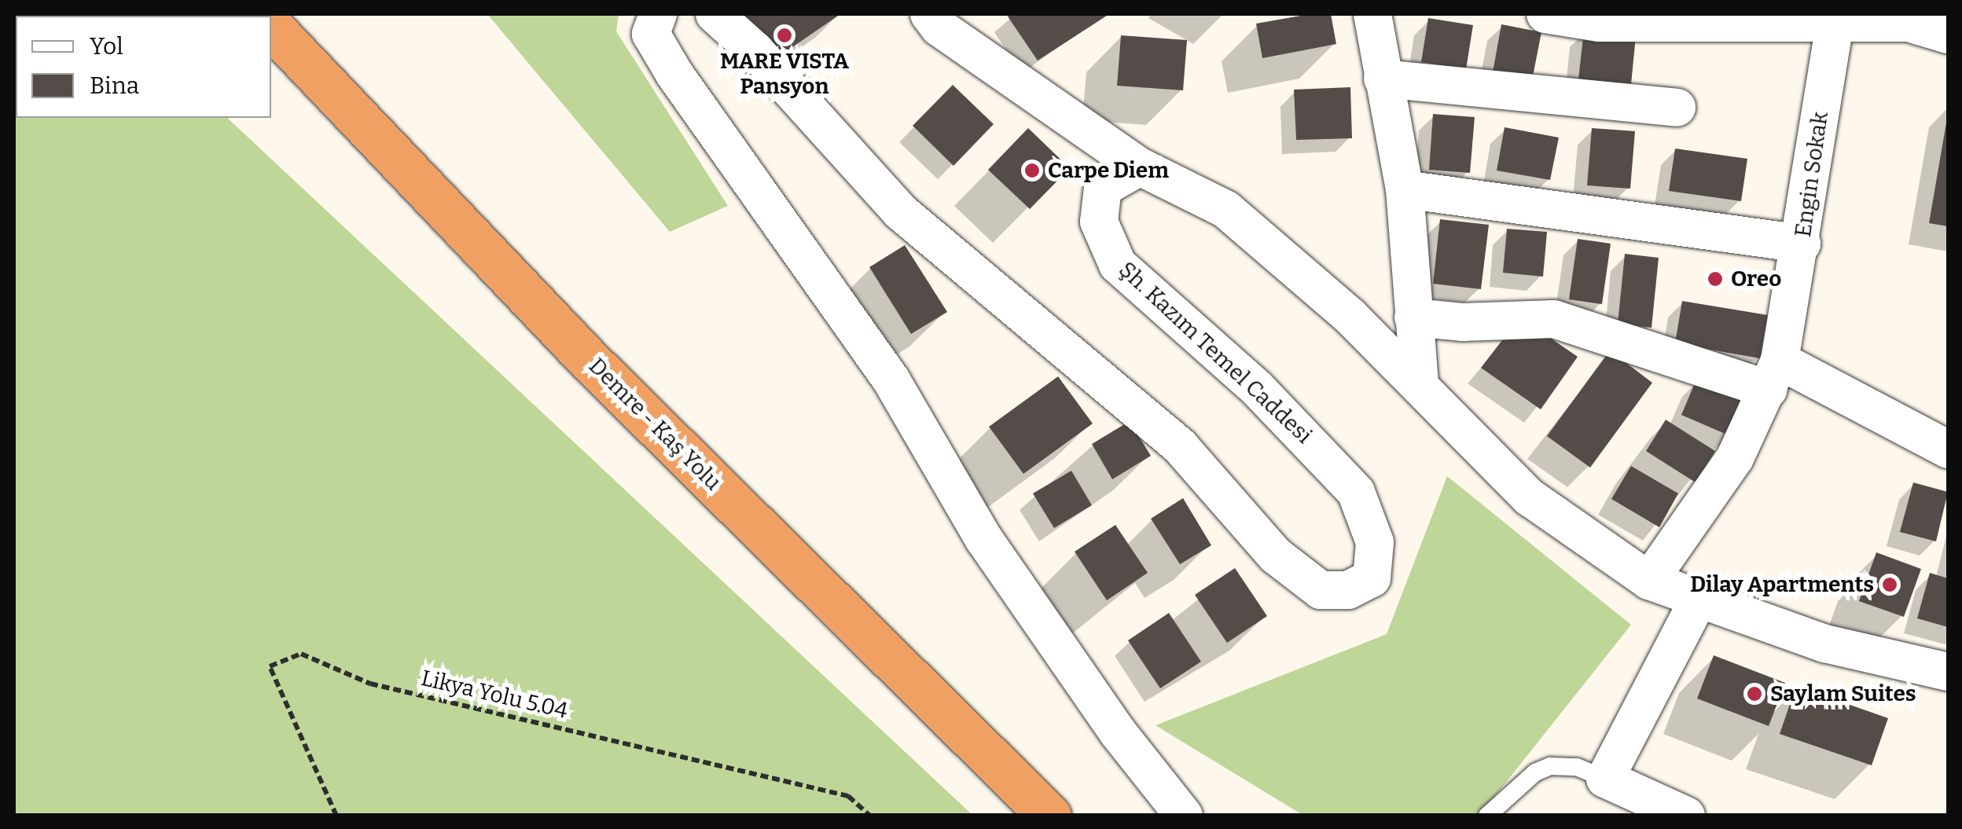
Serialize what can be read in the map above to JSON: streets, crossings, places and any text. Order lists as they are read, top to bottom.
{
  "streets": {
    "highway": ["Demre - Kaş Yolu"],
    "street": ["Engin Sokak", "Şh. Kazım Temel Caddesi"],
    "path": ["Likya Yolu 5.04"]
  },
  "places": [
    "MARE VISTA Pansyon",
    "Carpe Diem",
    "Oreo",
    "Dilay Apartments",
    "Saylam Suites"
  ],
  "legend": ["Yol", "Bina"]
}
